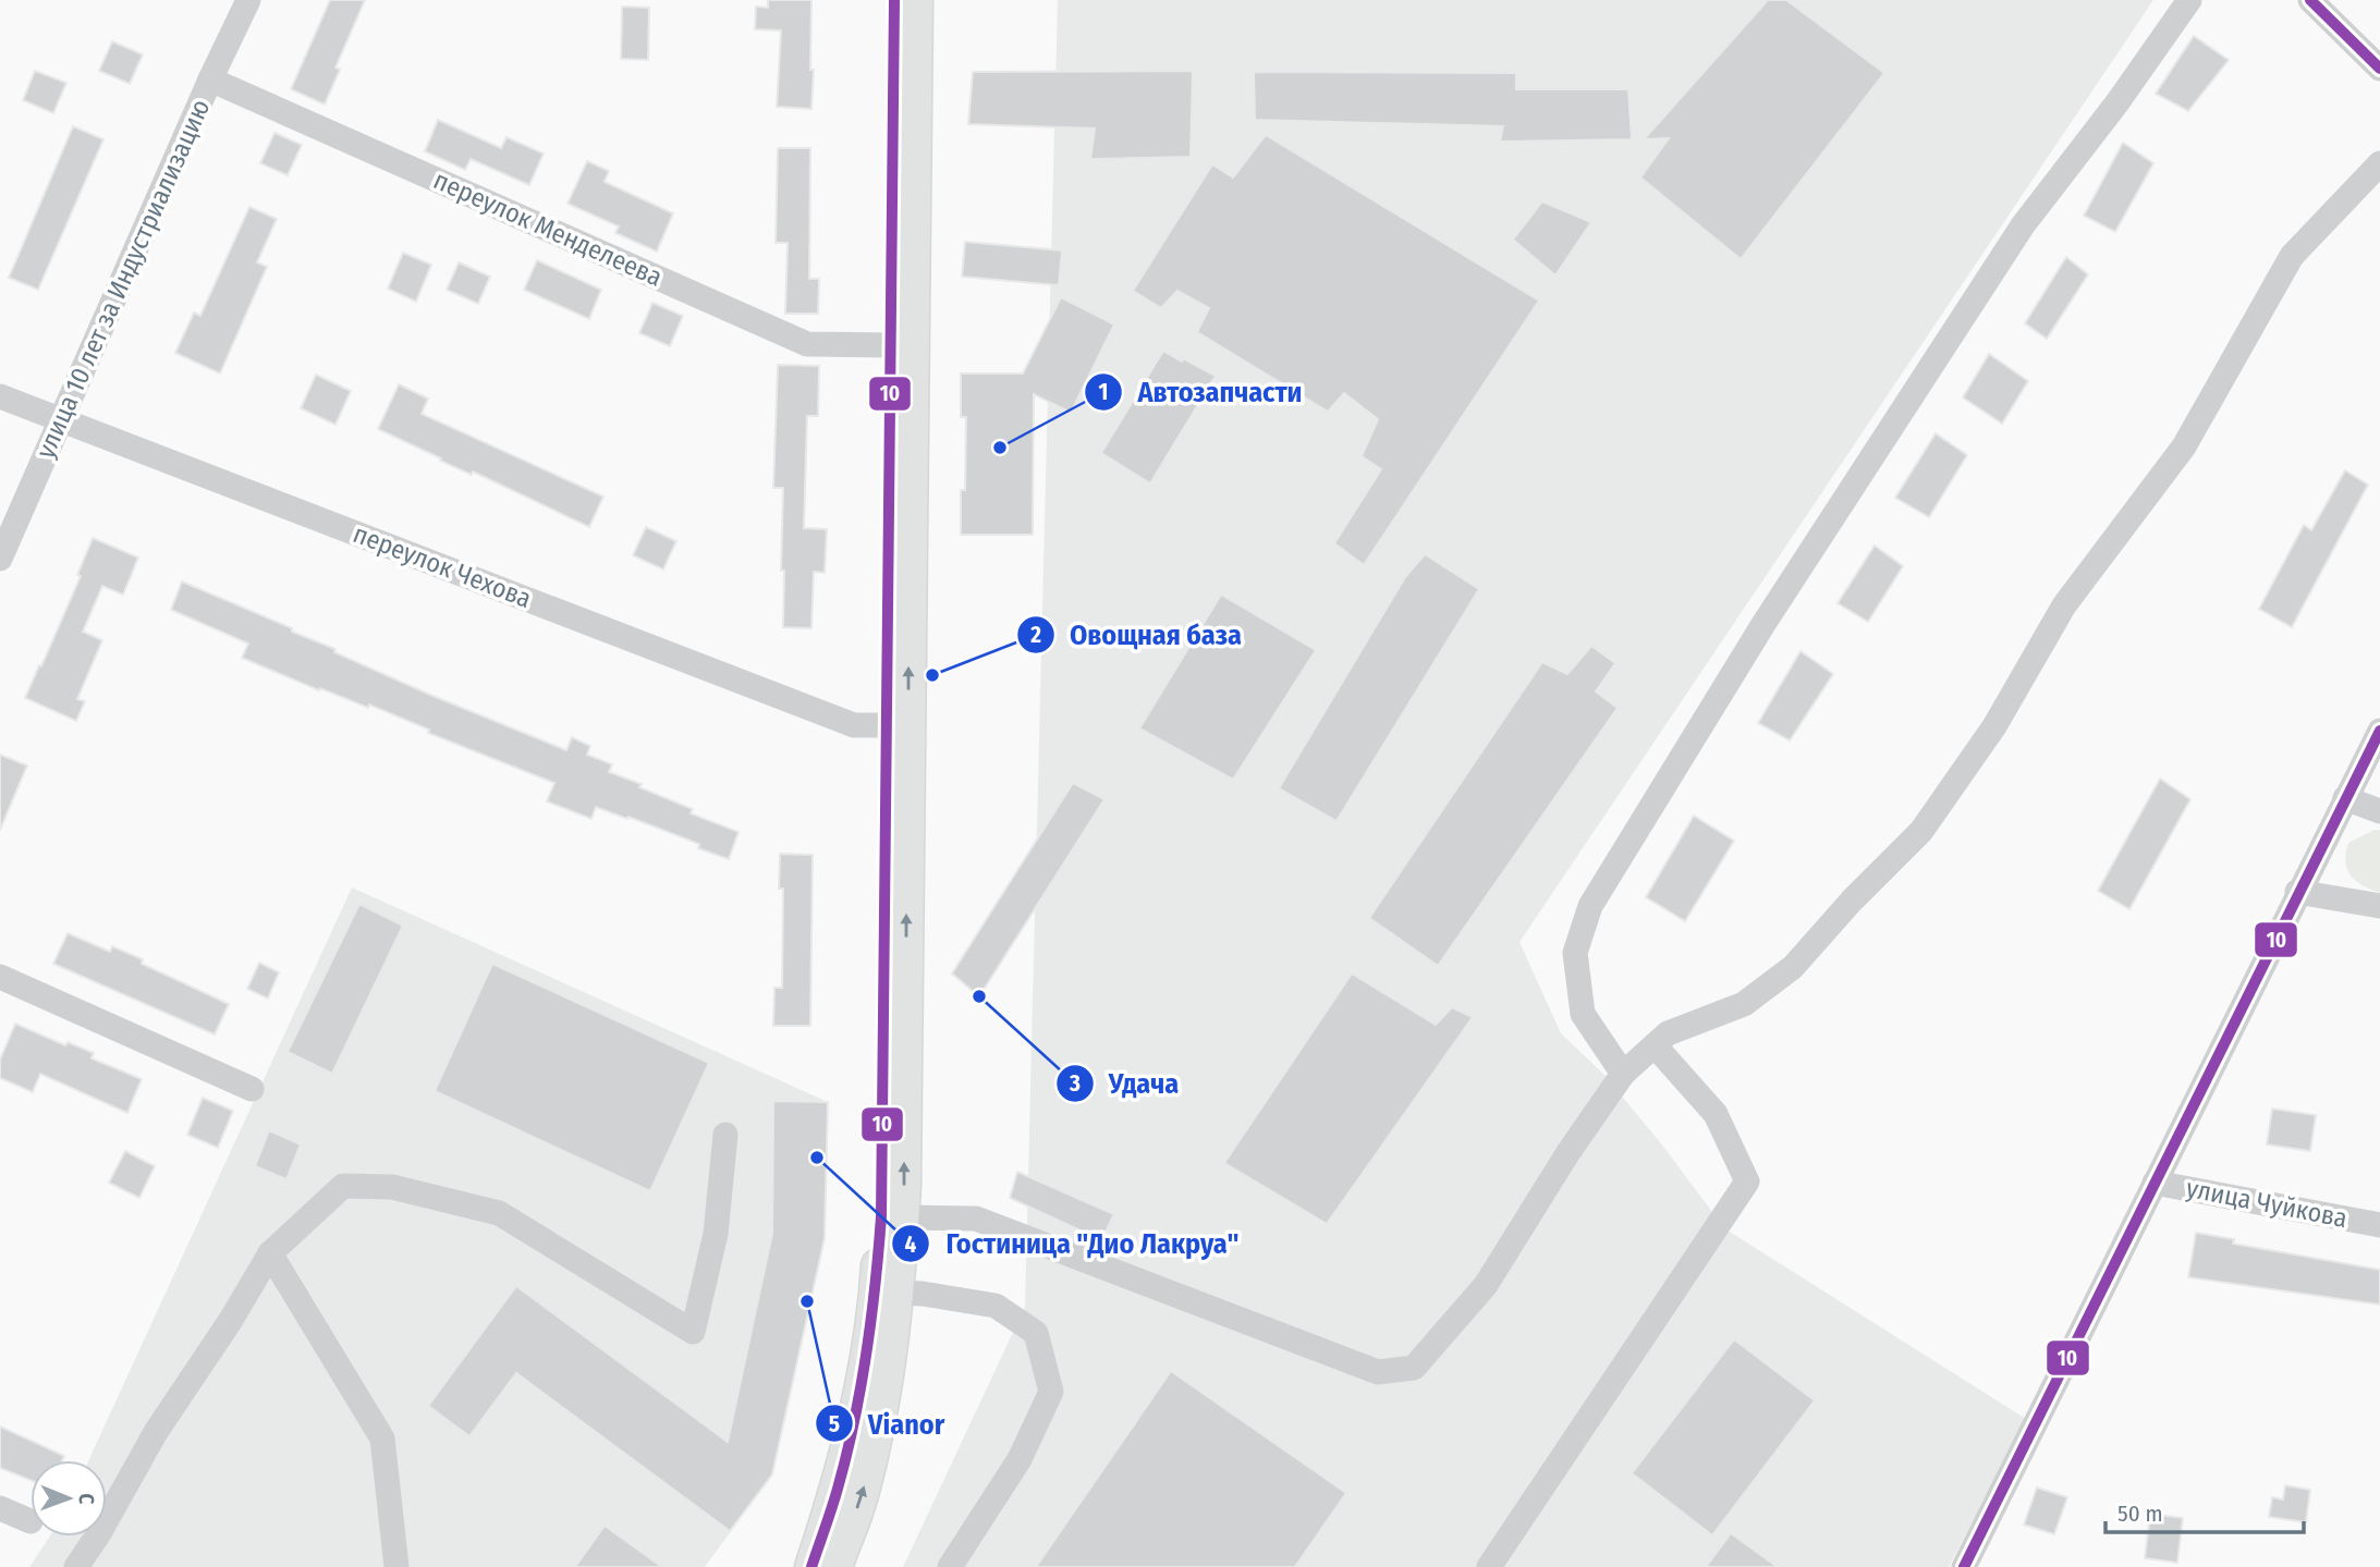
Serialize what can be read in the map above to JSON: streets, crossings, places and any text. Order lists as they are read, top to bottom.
{
  "streets": {
    "street": [
      "переулок Менделеева",
      "улица 10 лет за Индустриализацию",
      "переулок Чехова",
      "улица Чуйкова"
    ]
  },
  "crossings": [
    ["переулок Менделеева", "улица 10 лет за Индустриализацию"],
    ["улица 10 лет за Индустриализацию", "переулок Чехова"]
  ],
  "places": [
    "Автозапчасти",
    "Овощная база",
    "Удача",
    "Гостиница \"Дио Лакруа\"",
    "Vianor"
  ],
  "lines": ["transit line 10"],
  "scale_bar": "50 m",
  "north": "right"
}
